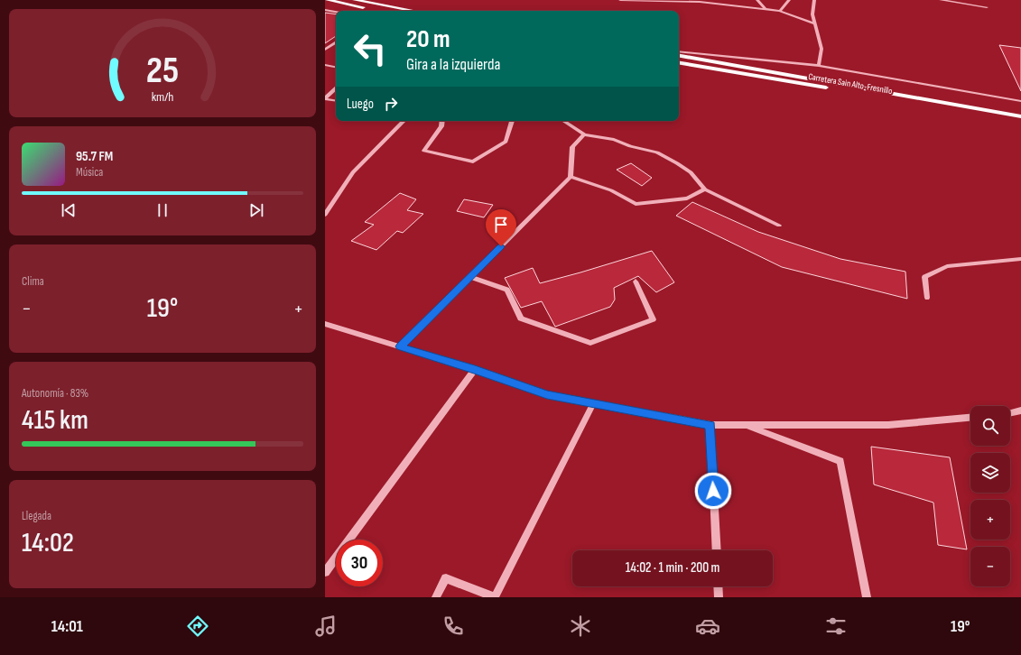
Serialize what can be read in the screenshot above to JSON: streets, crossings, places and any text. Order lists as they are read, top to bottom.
{
  "streets": {
    "main road": ["Carretera Sain Alto-Fresnillo"]
  },
  "page": {
    "turn": ["20 m", "Gira a la izquierda"],
    "then": "Luego",
    "song": ["95.7 FM", "Música"],
    "tile": [
      "Clima",
      ["Autonomía · 83%", "415 km"],
      ["Llegada", "14:02"]
    ],
    "heat": ["−", "19°", "+"],
    "map_buttons": ["+", "−"],
    "limit": "30",
    "trip": "14:02 · 1 min · 200 m",
    "tabs": ["14:01", "19°"],
    "gauge": ["25", "km/h"]
  }
}
